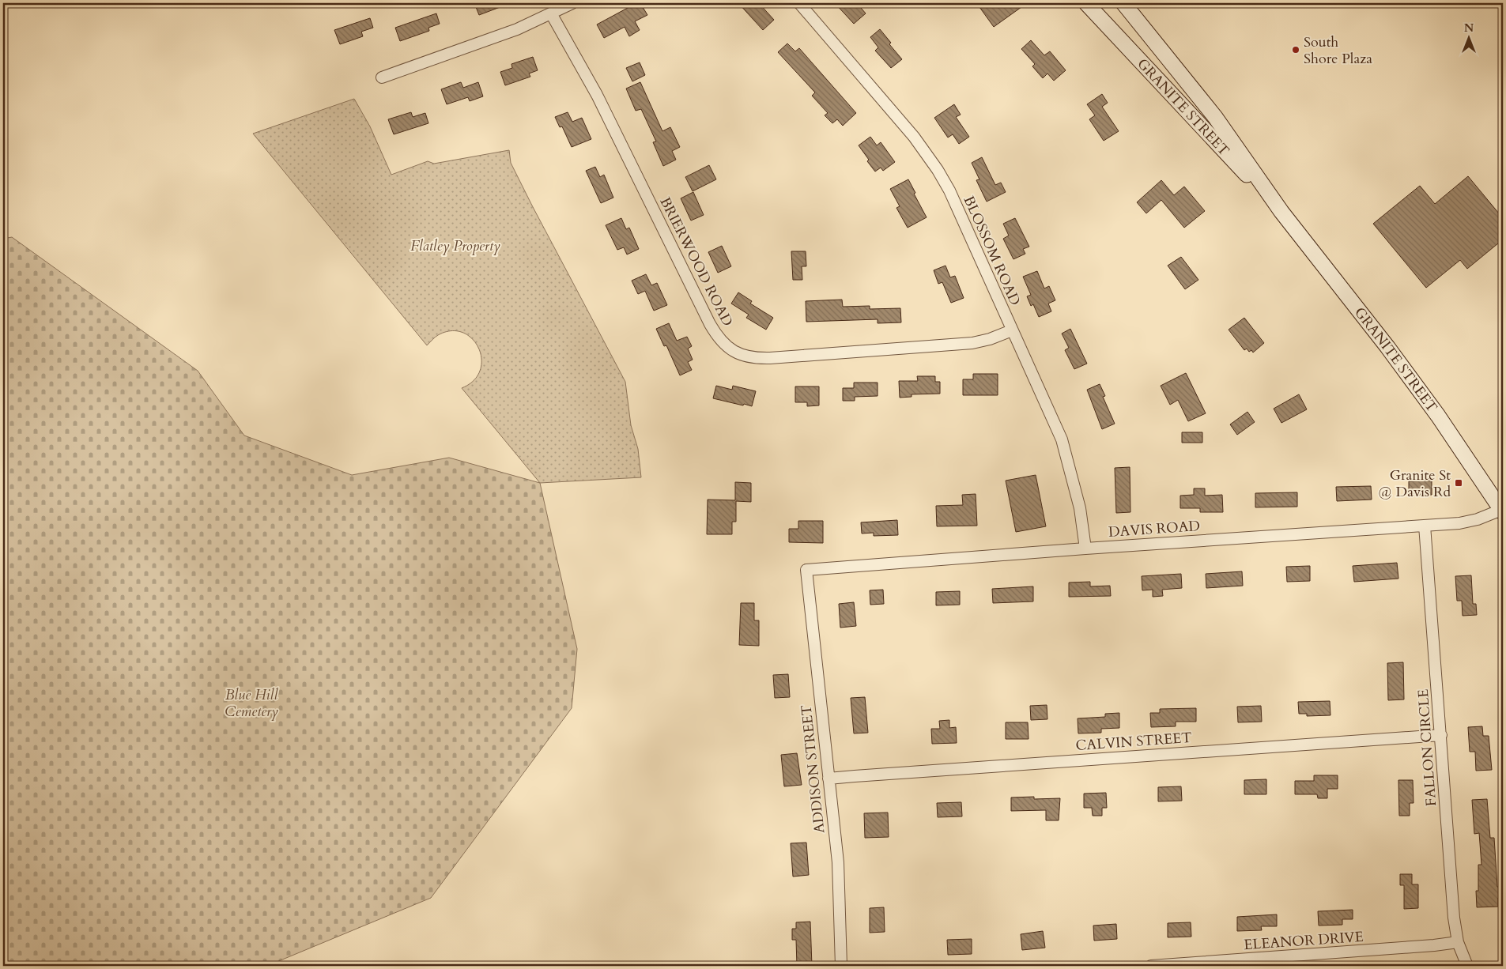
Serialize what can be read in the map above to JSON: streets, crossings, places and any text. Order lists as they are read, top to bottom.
{
  "streets": {
    "main road": ["GRANITE STREET"],
    "street": [
      "BLOSSOM ROAD",
      "BRIERWOOD ROAD",
      "DAVIS ROAD",
      "CALVIN STREET",
      "FALLON CIRCLE",
      "ADDISON STREET",
      "ELEANOR DRIVE"
    ]
  },
  "crossings": [
    ["GRANITE STREET", "DAVIS ROAD"],
    ["BLOSSOM ROAD", "BRIERWOOD ROAD"],
    ["BLOSSOM ROAD", "DAVIS ROAD"],
    ["DAVIS ROAD", "FALLON CIRCLE"],
    ["DAVIS ROAD", "ADDISON STREET"],
    ["CALVIN STREET", "FALLON CIRCLE"],
    ["CALVIN STREET", "ADDISON STREET"],
    ["FALLON CIRCLE", "ELEANOR DRIVE"]
  ],
  "parks": ["Flatley Property", "Blue Hill Cemetery"],
  "places": {
    "other": ["South Shore Plaza"],
    "transit": ["Granite St @ Davis Rd"]
  },
  "north": "top"
}
